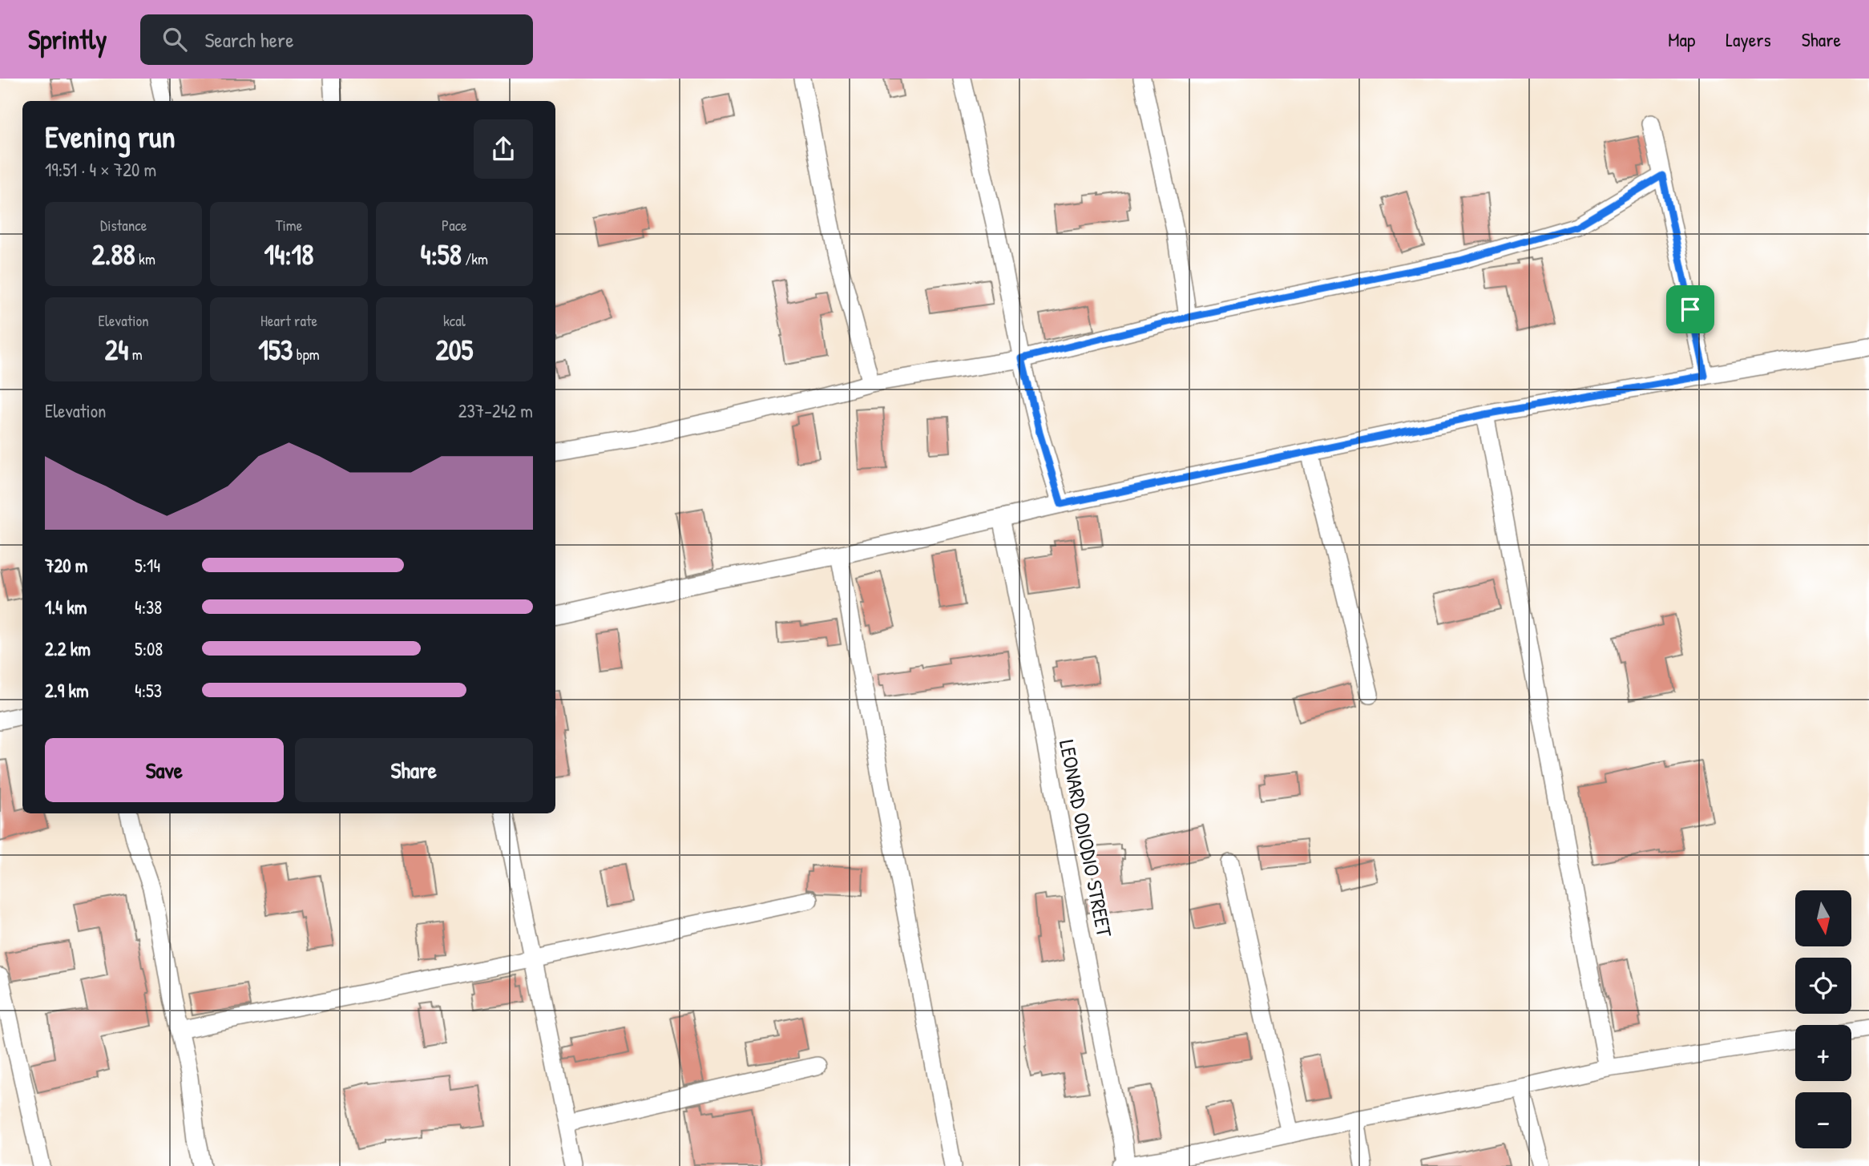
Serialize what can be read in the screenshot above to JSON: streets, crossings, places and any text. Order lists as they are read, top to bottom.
{
  "streets": {
    "street": ["LEONARD ODIODIO STREET"]
  },
  "north": "bottom",
  "page": {
    "header": "Sprintly",
    "search": "Search here",
    "nav": ["Map", "Layers", "Share"],
    "heading": ["Evening run", "19:51 · 4 × 720 m"],
    "stats": [
      ["Distance", "2.88 km"],
      ["Time", "14:18"],
      ["Pace", "4:58 /km"],
      ["Elevation", "24 m"],
      ["Heart rate", "153 bpm"],
      ["kcal", "205"]
    ],
    "chart": ["Elevation", "237–242 m"],
    "list": [
      {
        "name": "720 m",
        "note": "5:14"
      },
      {
        "name": "1.4 km",
        "note": "4:38"
      },
      {
        "name": "2.2 km",
        "note": "5:08"
      },
      {
        "name": "2.9 km",
        "note": "4:53"
      }
    ],
    "buttons": ["Save", "Share"],
    "map_buttons": ["+", "−"]
  }
}
